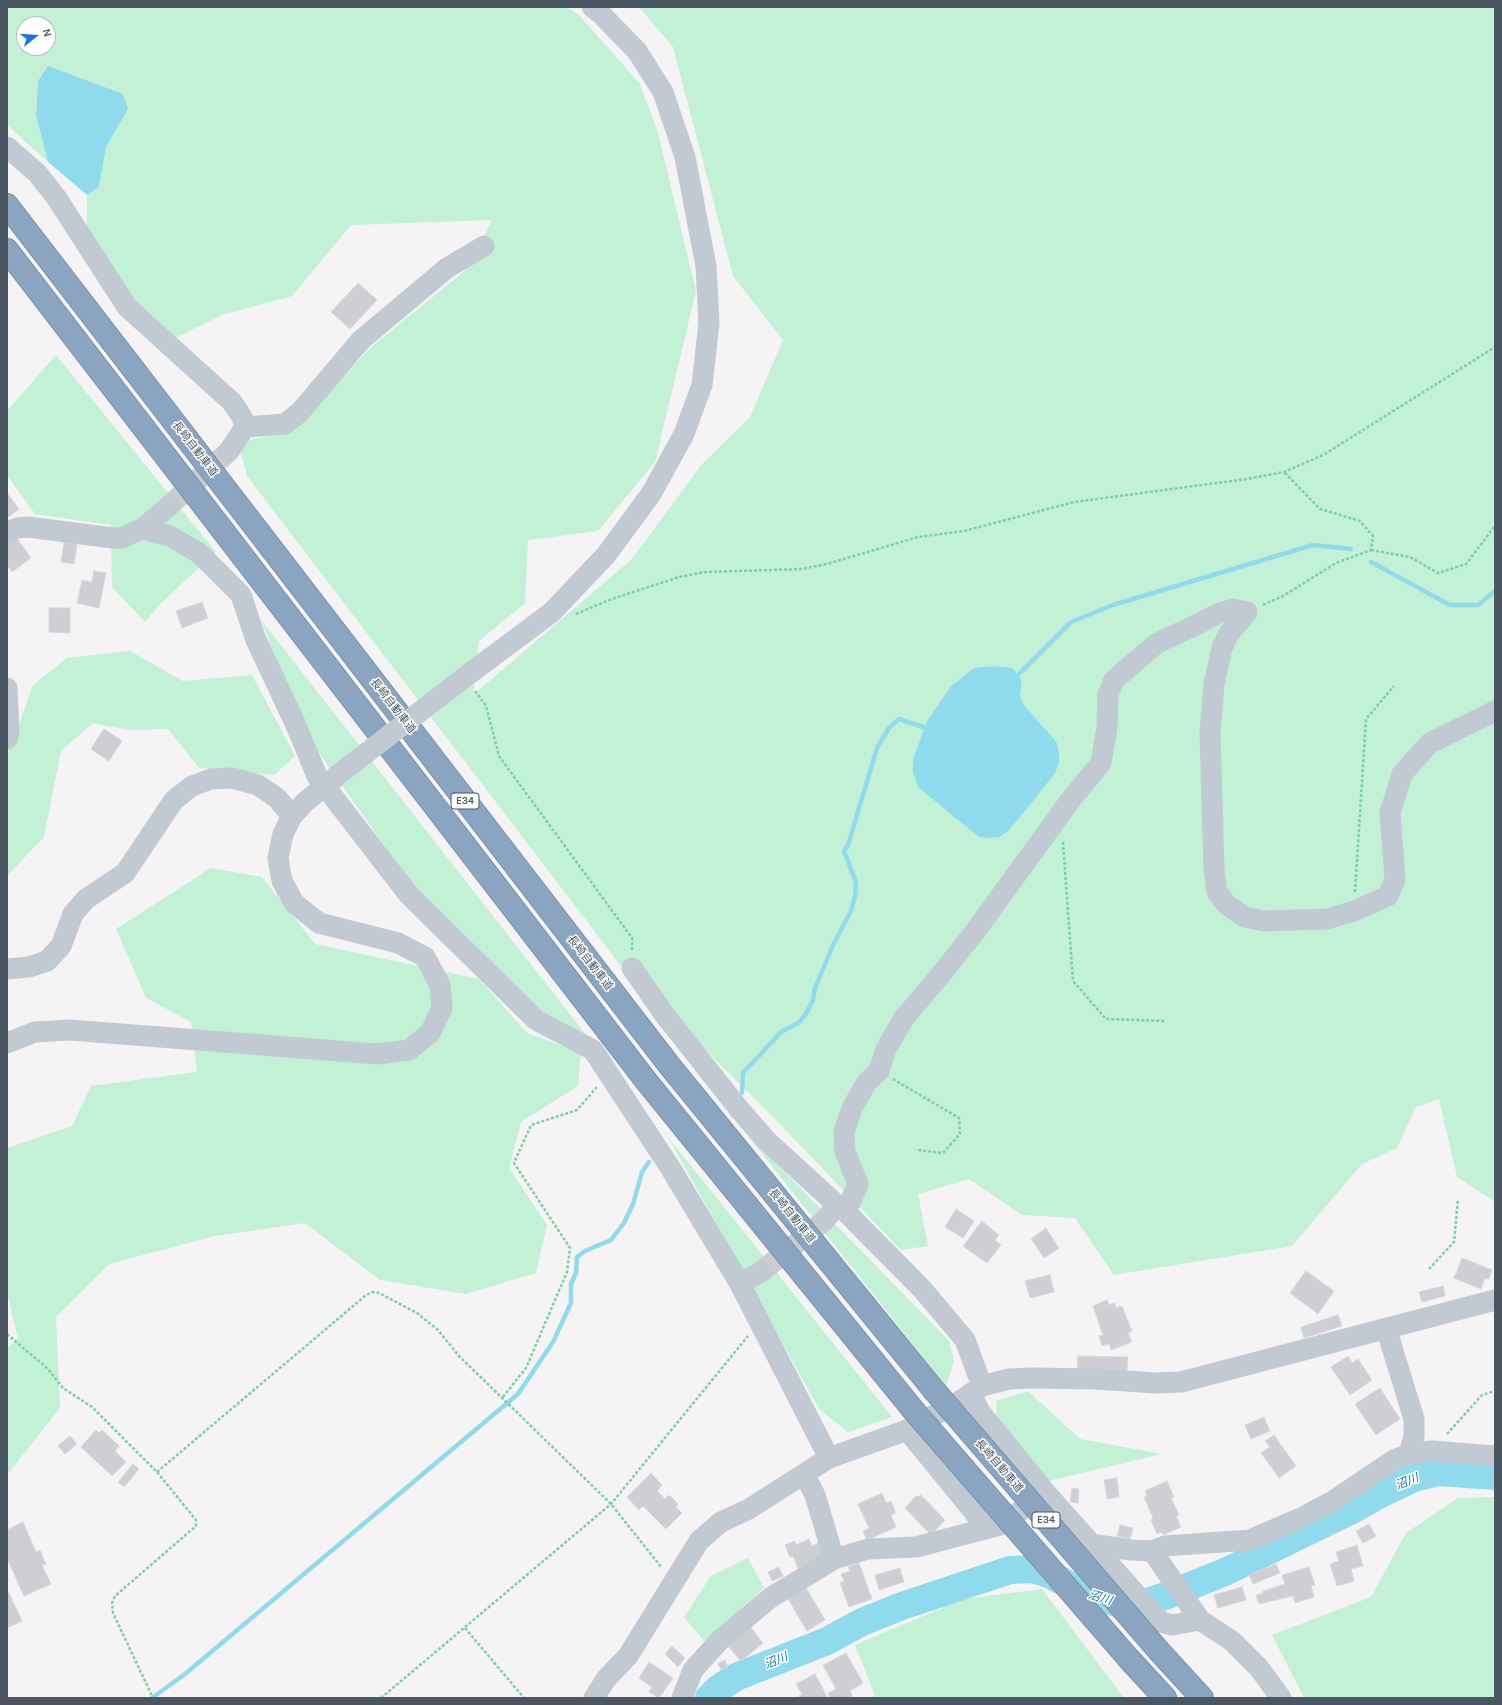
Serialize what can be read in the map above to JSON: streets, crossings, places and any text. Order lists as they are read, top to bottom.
{
  "streets": {
    "highway": ["長崎自動車道", "E34"]
  },
  "water": ["沼川"],
  "north": "right"
}
